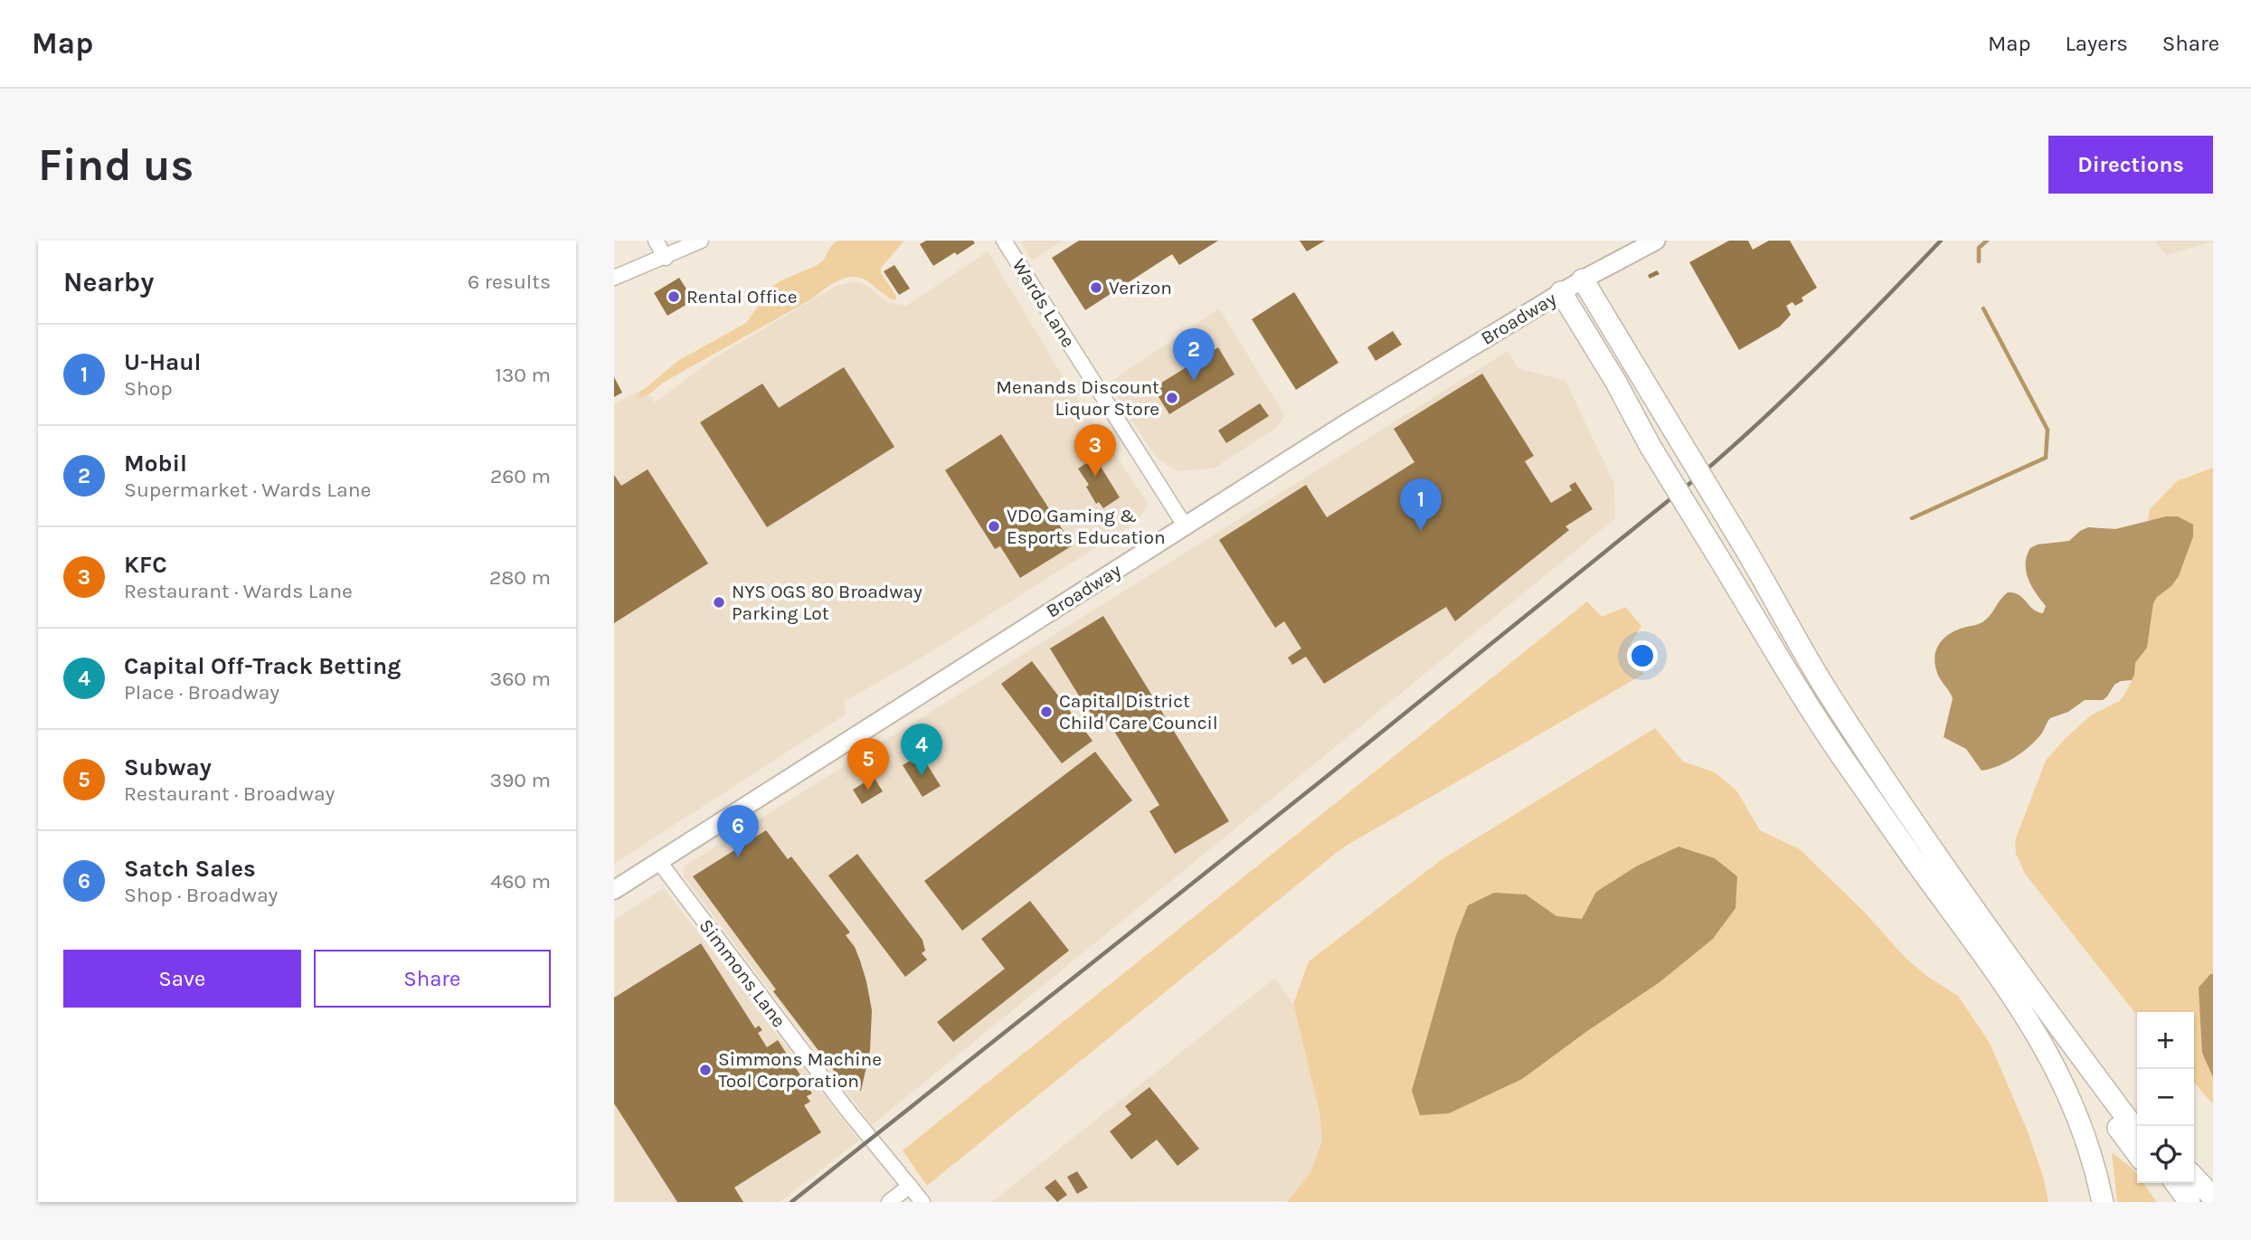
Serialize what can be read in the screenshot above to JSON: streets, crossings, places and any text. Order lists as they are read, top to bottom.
{
  "streets": {
    "main road": ["Broadway"],
    "street": ["Wards Lane", "Simmons Lane"]
  },
  "crossings": [
    ["Wards Lane", "Broadway"],
    ["Broadway", "Simmons Lane"]
  ],
  "places": [
    "Verizon",
    "Rental Office",
    "Menands Discount Liquor Store",
    "VDO Gaming & Esports Education",
    "NYS OGS 80 Broadway Parking Lot",
    "Capital District Child Care Council",
    "Simmons Machine Tool Corporation"
  ],
  "page": {
    "header": "Map",
    "nav": ["Map", "Layers", "Share"],
    "buttons": [
      "Directions",
      ["Save", "Share"]
    ],
    "title": "Find us",
    "heading": ["Nearby", "6 results"],
    "list": [
      {
        "mark": "1",
        "name": "U-Haul",
        "note": "Shop",
        "value": "130 m"
      },
      {
        "mark": "2",
        "name": "Mobil",
        "note": "Supermarket · Wards Lane",
        "value": "260 m"
      },
      {
        "mark": "3",
        "name": "KFC",
        "note": "Restaurant · Wards Lane",
        "value": "280 m"
      },
      {
        "mark": "4",
        "name": "Capital Off-Track Betting",
        "note": "Place · Broadway",
        "value": "360 m"
      },
      {
        "mark": "5",
        "name": "Subway",
        "note": "Restaurant · Broadway",
        "value": "390 m"
      },
      {
        "mark": "6",
        "name": "Satch Sales",
        "note": "Shop · Broadway",
        "value": "460 m"
      }
    ],
    "pins": [
      "2",
      "3",
      "1",
      "4",
      "5",
      "6"
    ],
    "map_buttons": ["+", "−"]
  }
}
